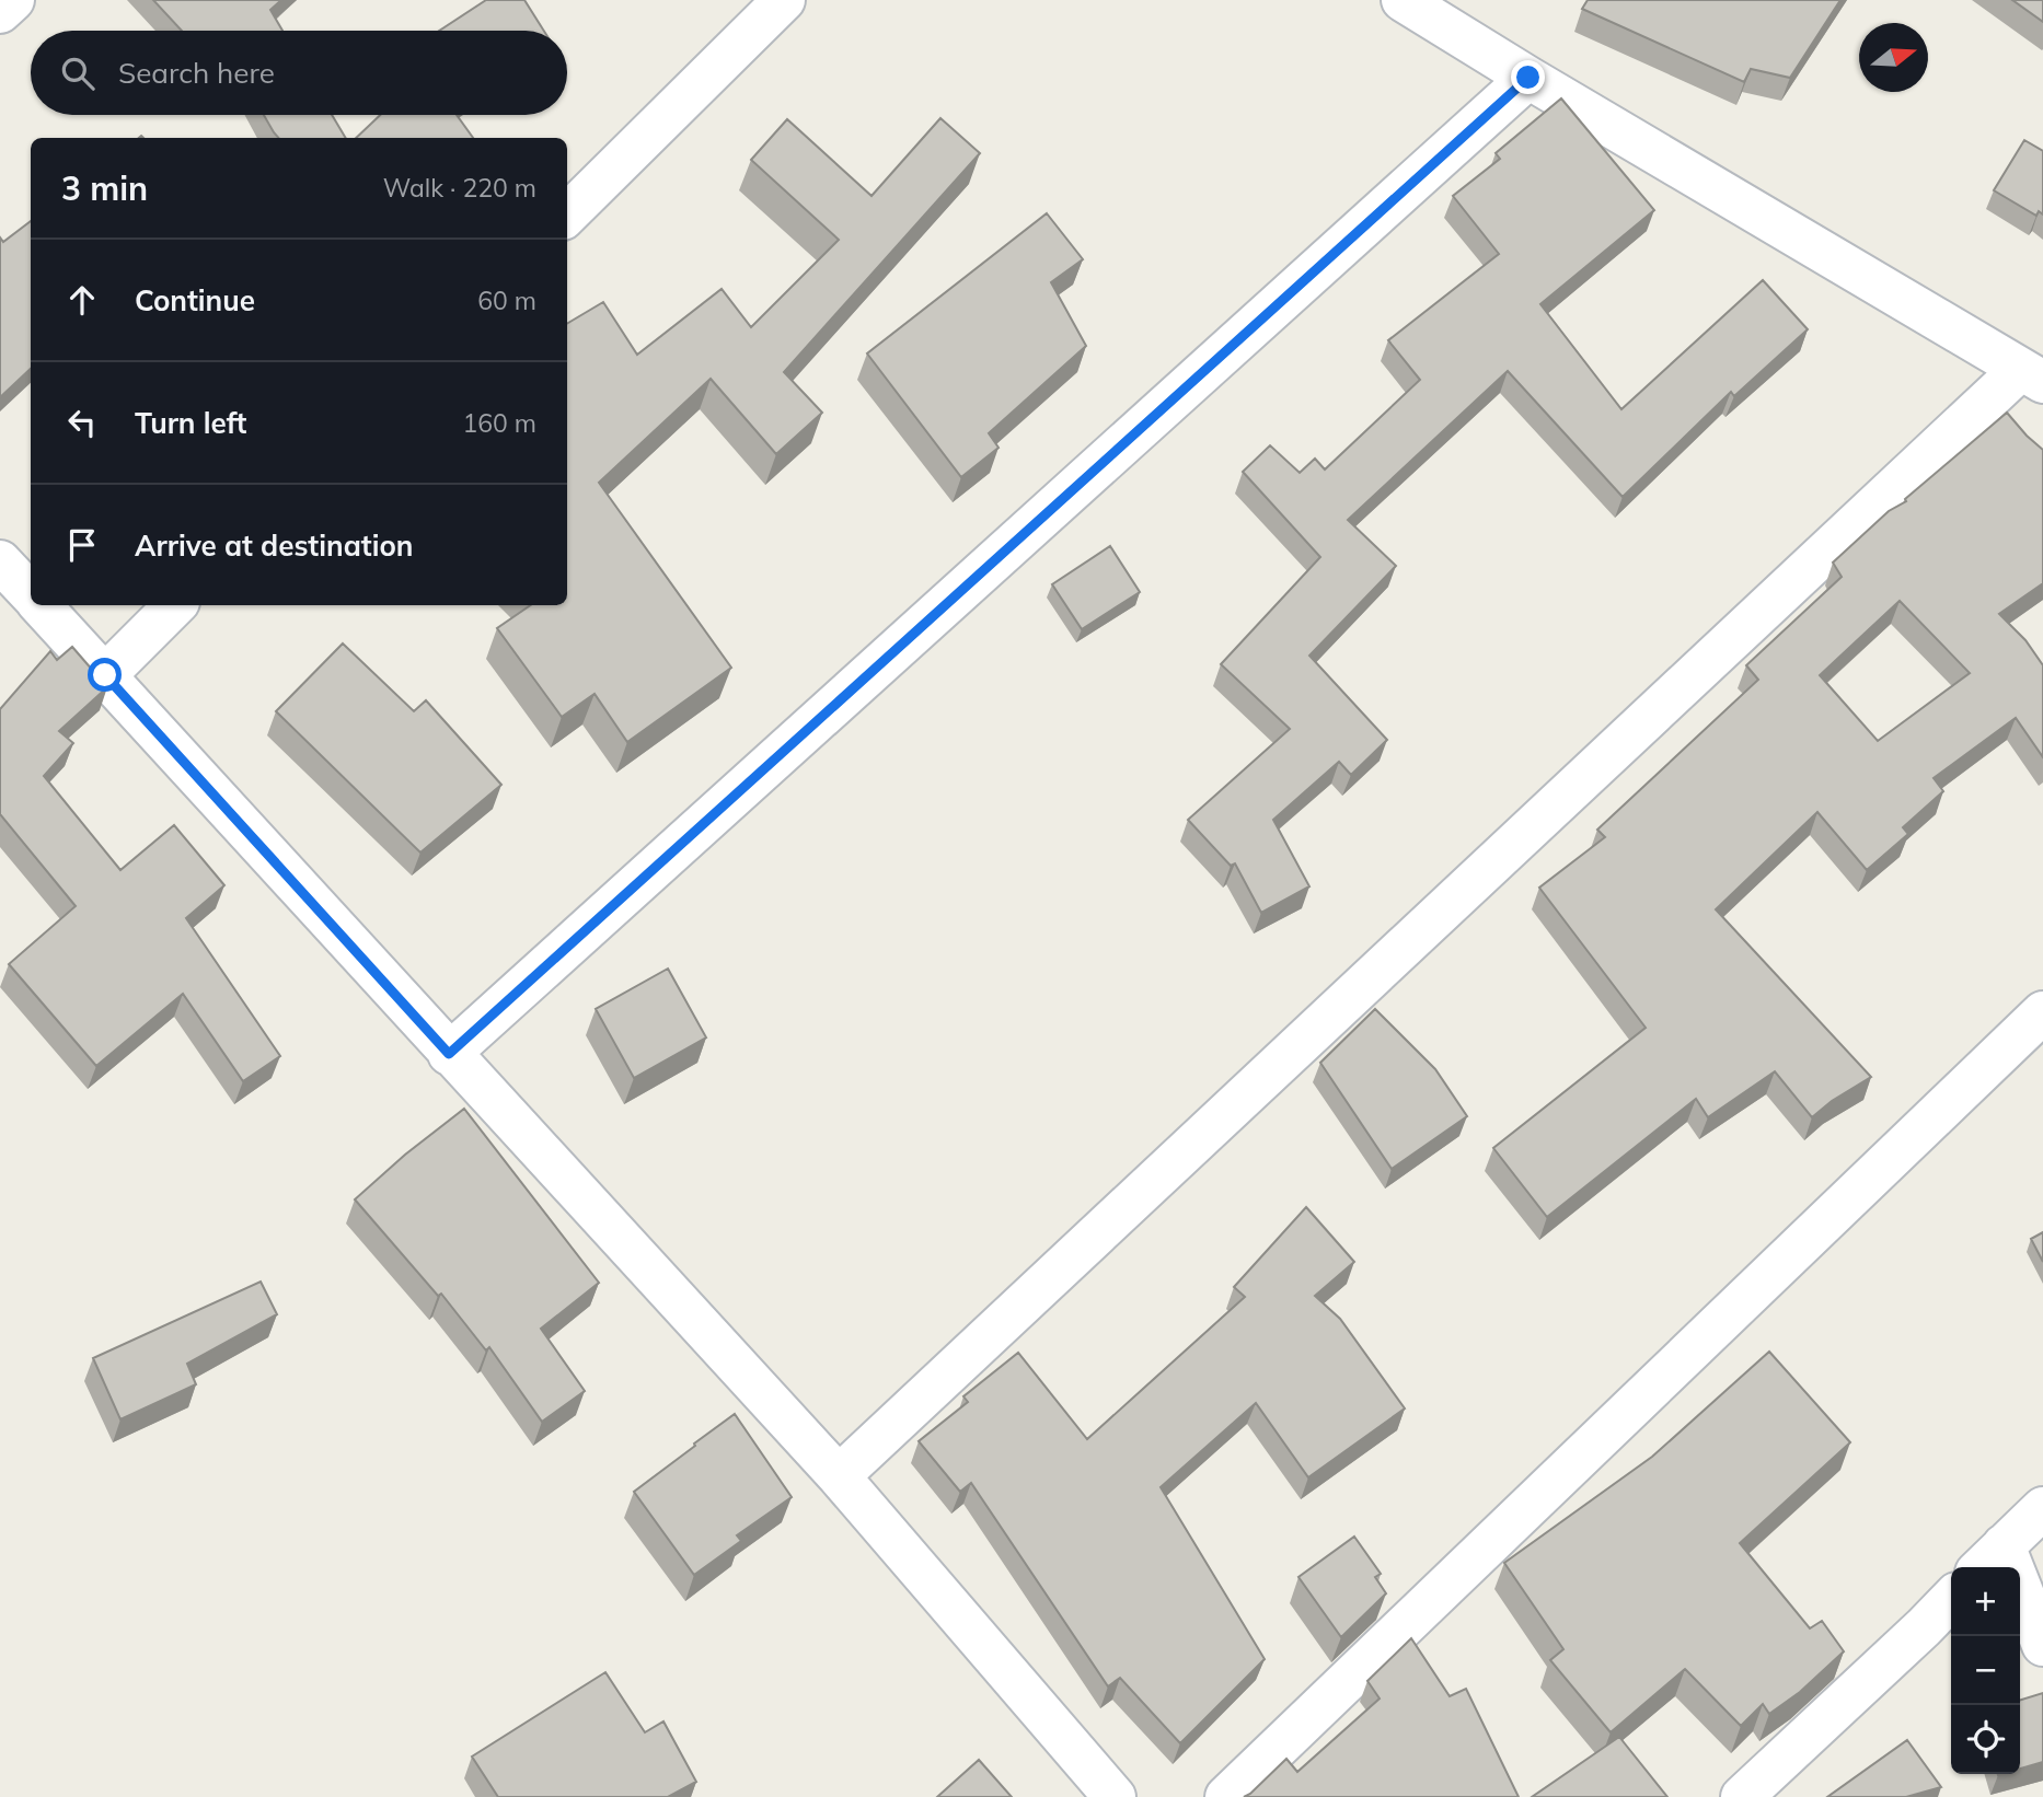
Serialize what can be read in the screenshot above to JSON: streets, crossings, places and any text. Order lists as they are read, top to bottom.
{
  "north": "right",
  "page": {
    "search": "Search here",
    "heading": ["3 min", "Walk · 220 m"],
    "list": [
      ["Continue", "60 m"],
      ["Turn left", "160 m"],
      "Arrive at destination"
    ],
    "map_buttons": ["+", "−"]
  }
}
